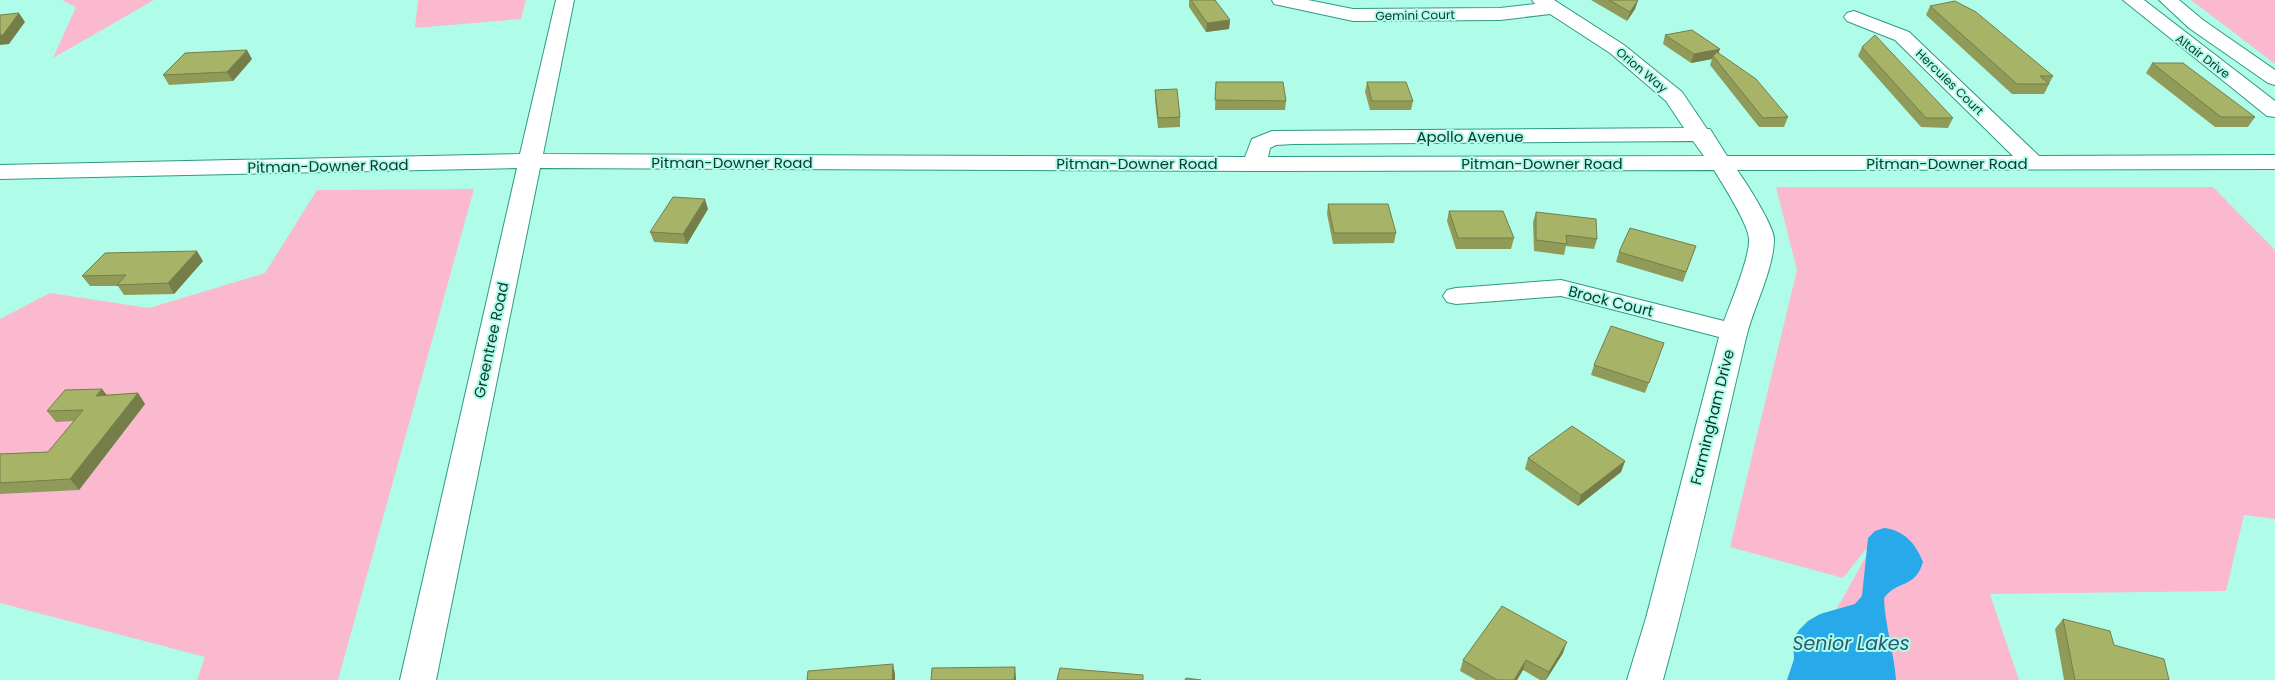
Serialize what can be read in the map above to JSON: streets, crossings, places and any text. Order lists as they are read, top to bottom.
{
  "streets": {
    "street": [
      "Gemini Court",
      "Altair Drive",
      "Orion Way",
      "Hercules Court",
      "Apollo Avenue",
      "Pitman-Downer Road",
      "Brock Court",
      "Greentree Road",
      "Farmingham Drive"
    ]
  },
  "crossings": [
    ["Gemini Court", "Orion Way"],
    ["Orion Way", "Apollo Avenue"],
    ["Orion Way", "Pitman-Downer Road"],
    ["Orion Way", "Farmingham Drive"],
    ["Hercules Court", "Pitman-Downer Road"],
    ["Apollo Avenue", "Pitman-Downer Road"],
    ["Pitman-Downer Road", "Greentree Road"],
    ["Pitman-Downer Road", "Farmingham Drive"],
    ["Brock Court", "Farmingham Drive"]
  ],
  "water": ["Senior Lakes"]
}
